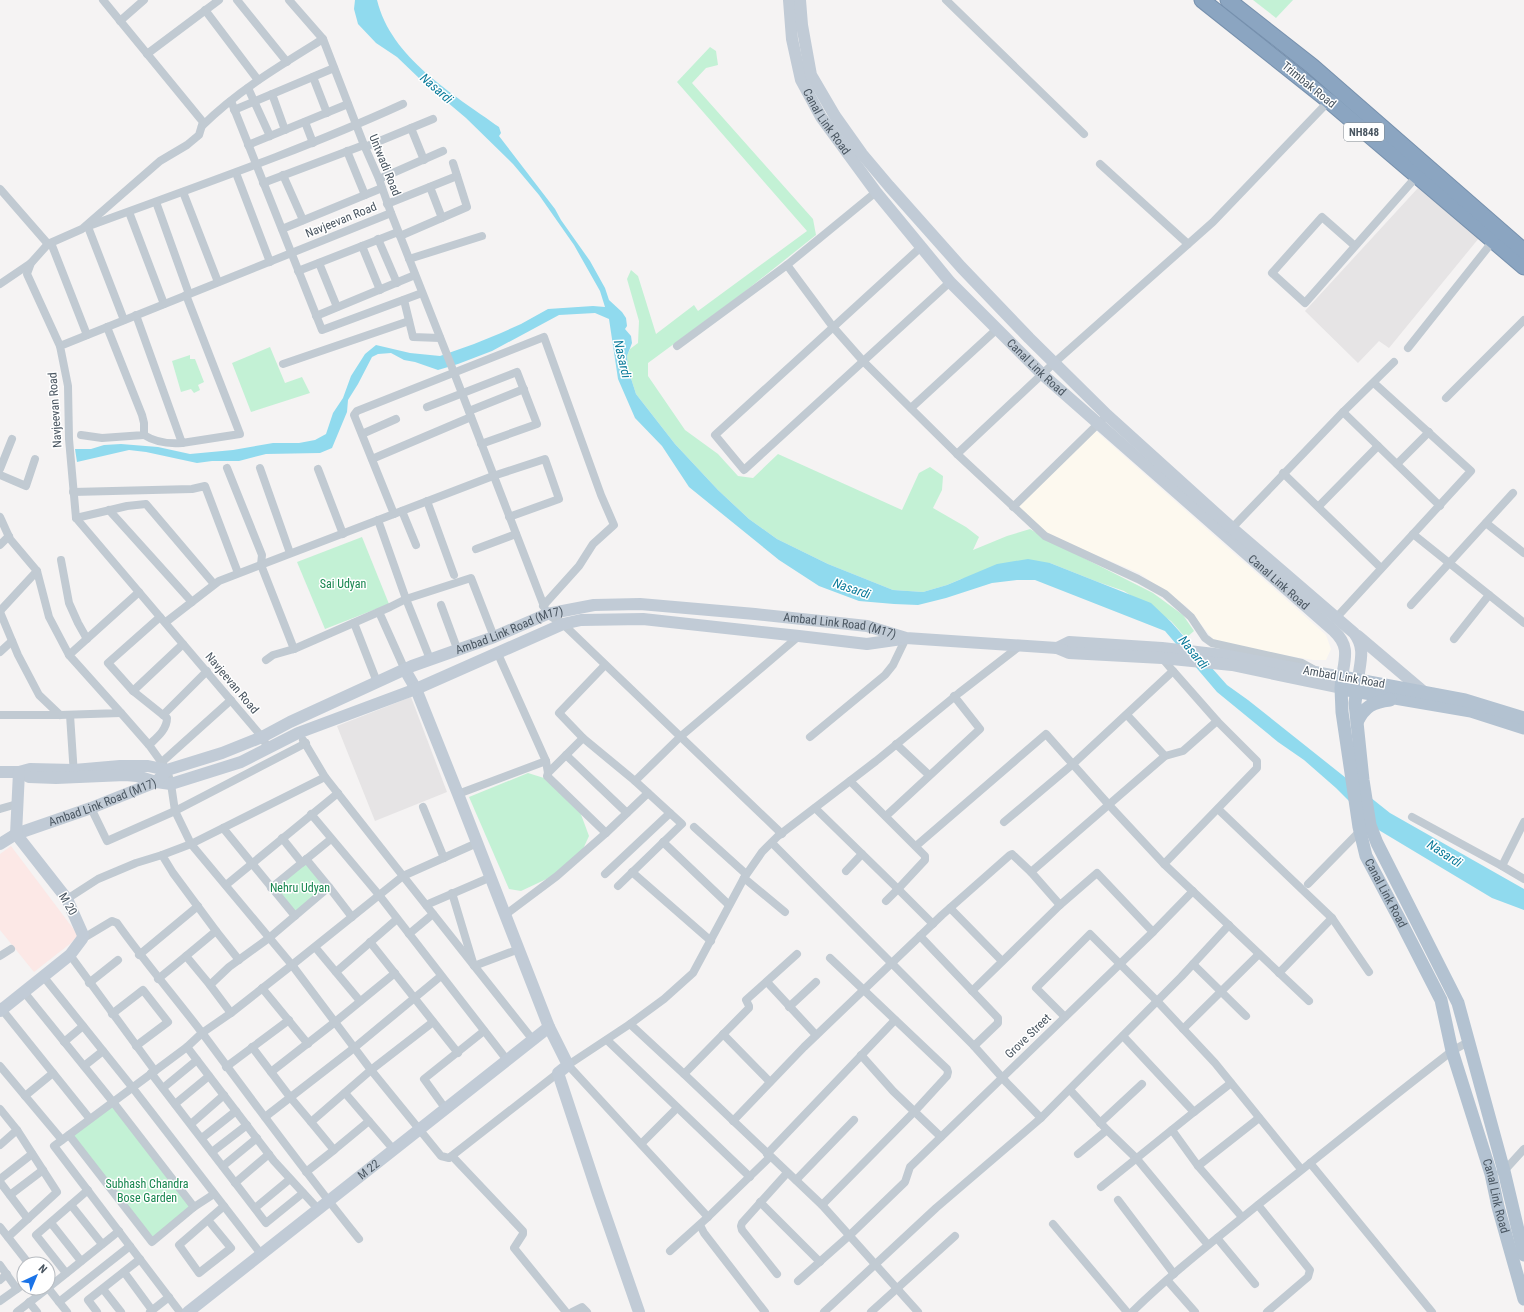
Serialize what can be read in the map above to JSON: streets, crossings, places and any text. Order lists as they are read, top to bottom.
{
  "streets": {
    "highway": ["Trimbak Road", "NH848"],
    "main road": [
      "Canal Link Road",
      "Ambad Link Road (M17)",
      "Ambad Link Road",
      "M 20",
      "M 22"
    ],
    "street": ["Untwadi Road", "Navjeevan Road", "Grove Street"]
  },
  "crossings": [
    ["Canal Link Road", "Ambad Link Road"],
    ["Untwadi Road", "Navjeevan Road"],
    ["Untwadi Road", "Ambad Link Road (M17)"],
    ["Navjeevan Road", "Ambad Link Road (M17)"],
    ["Ambad Link Road (M17)", "Ambad Link Road"],
    ["Ambad Link Road (M17)", "M 20"]
  ],
  "water": ["Nasardi"],
  "parks": ["Sai Udyan", "Nehru Udyan", "Subhash Chandra Bose Garden"],
  "north": "top right"
}
